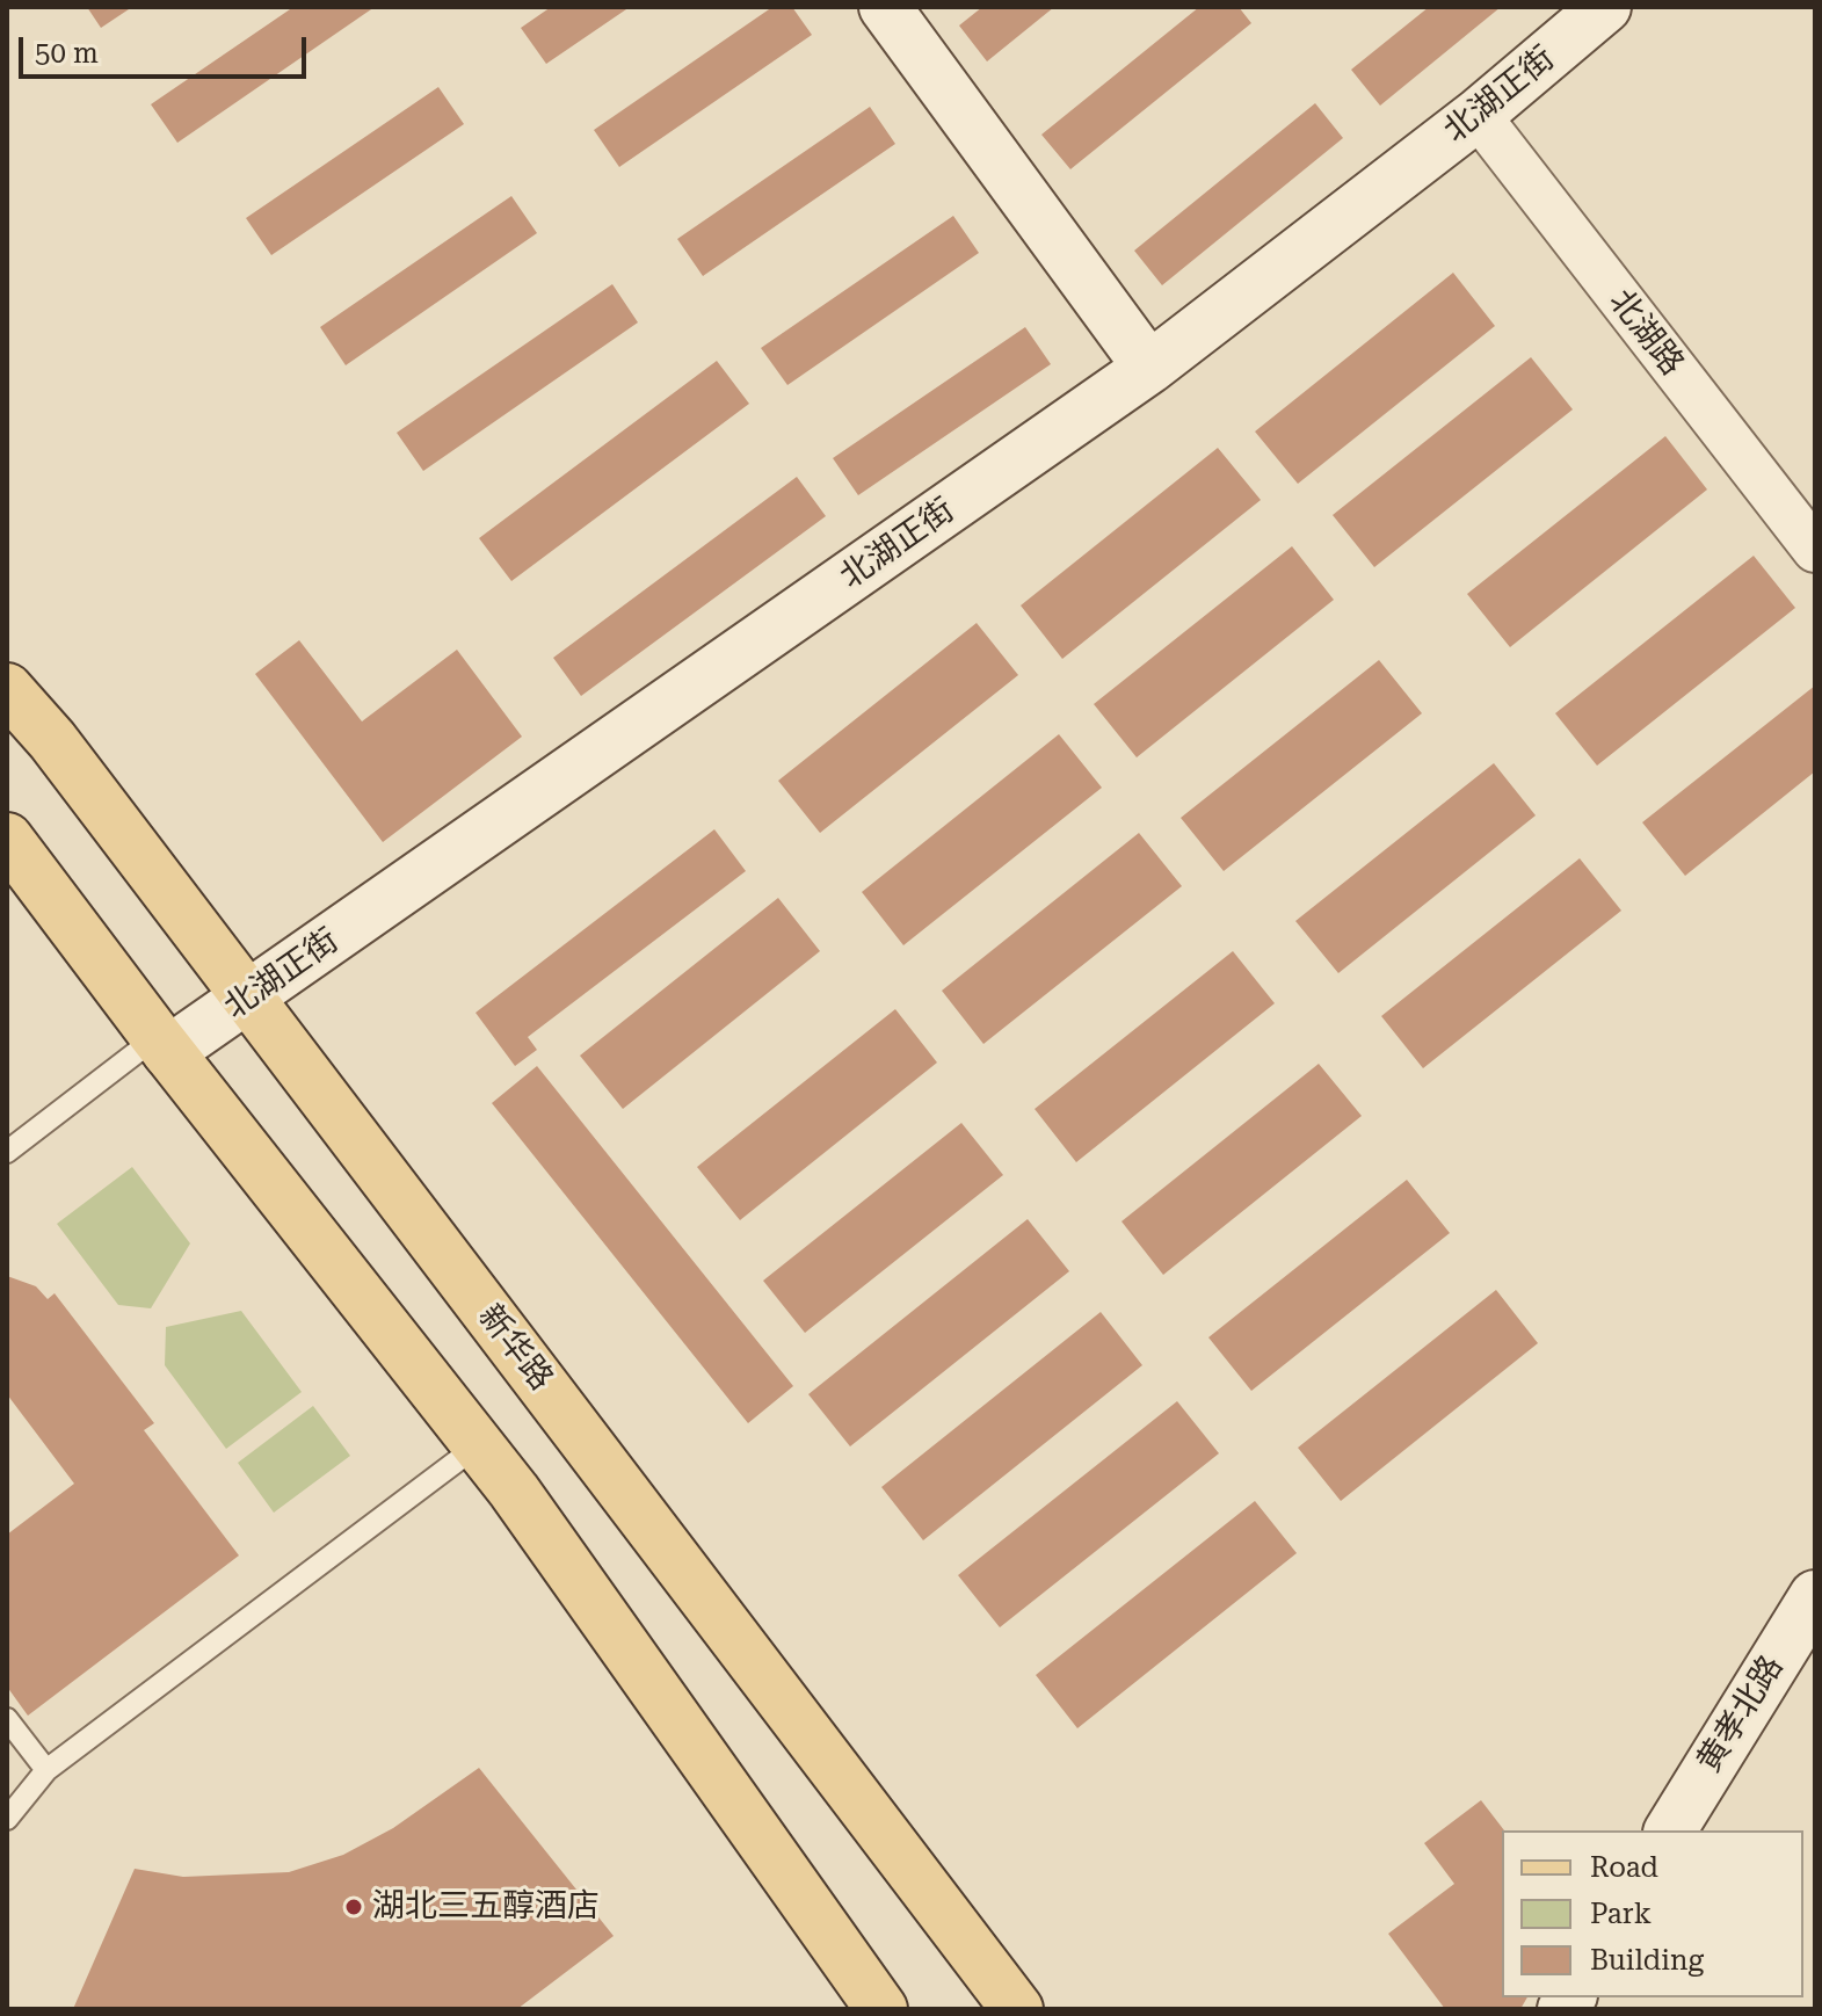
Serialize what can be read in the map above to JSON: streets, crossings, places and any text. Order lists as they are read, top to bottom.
{
  "streets": {
    "main road": ["新华路"],
    "street": ["北湖正街", "北湖路", "黄孝北路"]
  },
  "crossings": [
    ["北湖正街", "北湖路"],
    ["北湖正街", "新华路"]
  ],
  "places": ["湖北三五醇酒店"],
  "legend": ["Road", "Park", "Building"],
  "scale_bar": "50 m"
}
